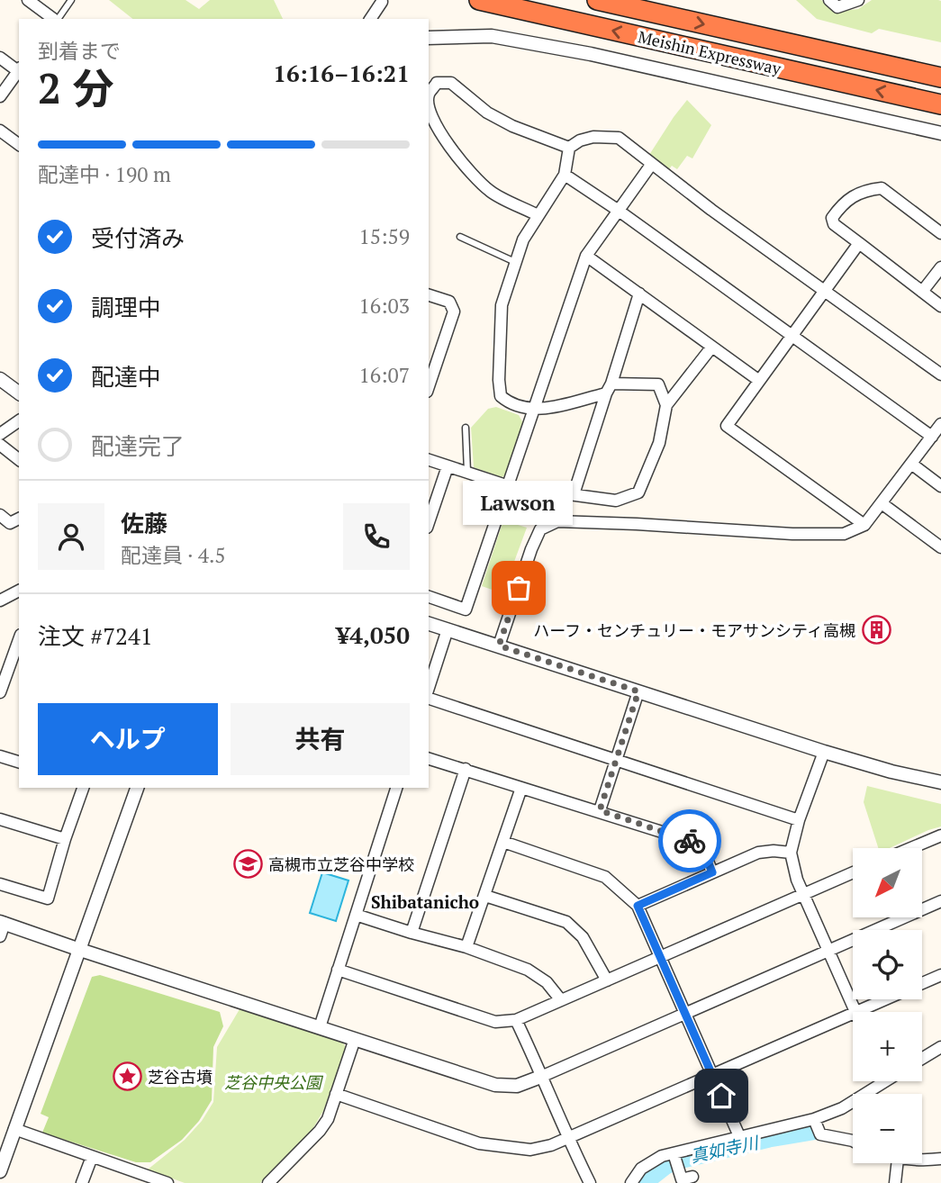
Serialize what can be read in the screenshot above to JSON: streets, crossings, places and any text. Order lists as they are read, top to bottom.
{
  "streets": {
    "highway": ["Meishin Expressway"]
  },
  "districts": ["Shibatanicho"],
  "water": ["真如寺川"],
  "parks": ["芝谷中央公園"],
  "places": {
    "other": ["Lawson"],
    "building": ["ハーフ・センチュリー・モアサンシティ高槻"],
    "school or university": ["高槻市立芝谷中学校"],
    "place": ["芝谷古墳"]
  },
  "north": "bottom left",
  "page": {
    "heading": ["2 分", "到着まで", "16:16–16:21"],
    "panel": [
      "佐藤",
      "配達員 · 4.5",
      "注文 #7241",
      "¥4,050"
    ],
    "bar": "配達中 · 190 m",
    "list": [
      ["受付済み", "15:59"],
      ["調理中", "16:03"],
      ["配達中", "16:07"],
      "配達完了"
    ],
    "bubble": "Lawson",
    "buttons": ["ヘルプ", "共有"],
    "map_buttons": ["+", "−"]
  }
}
